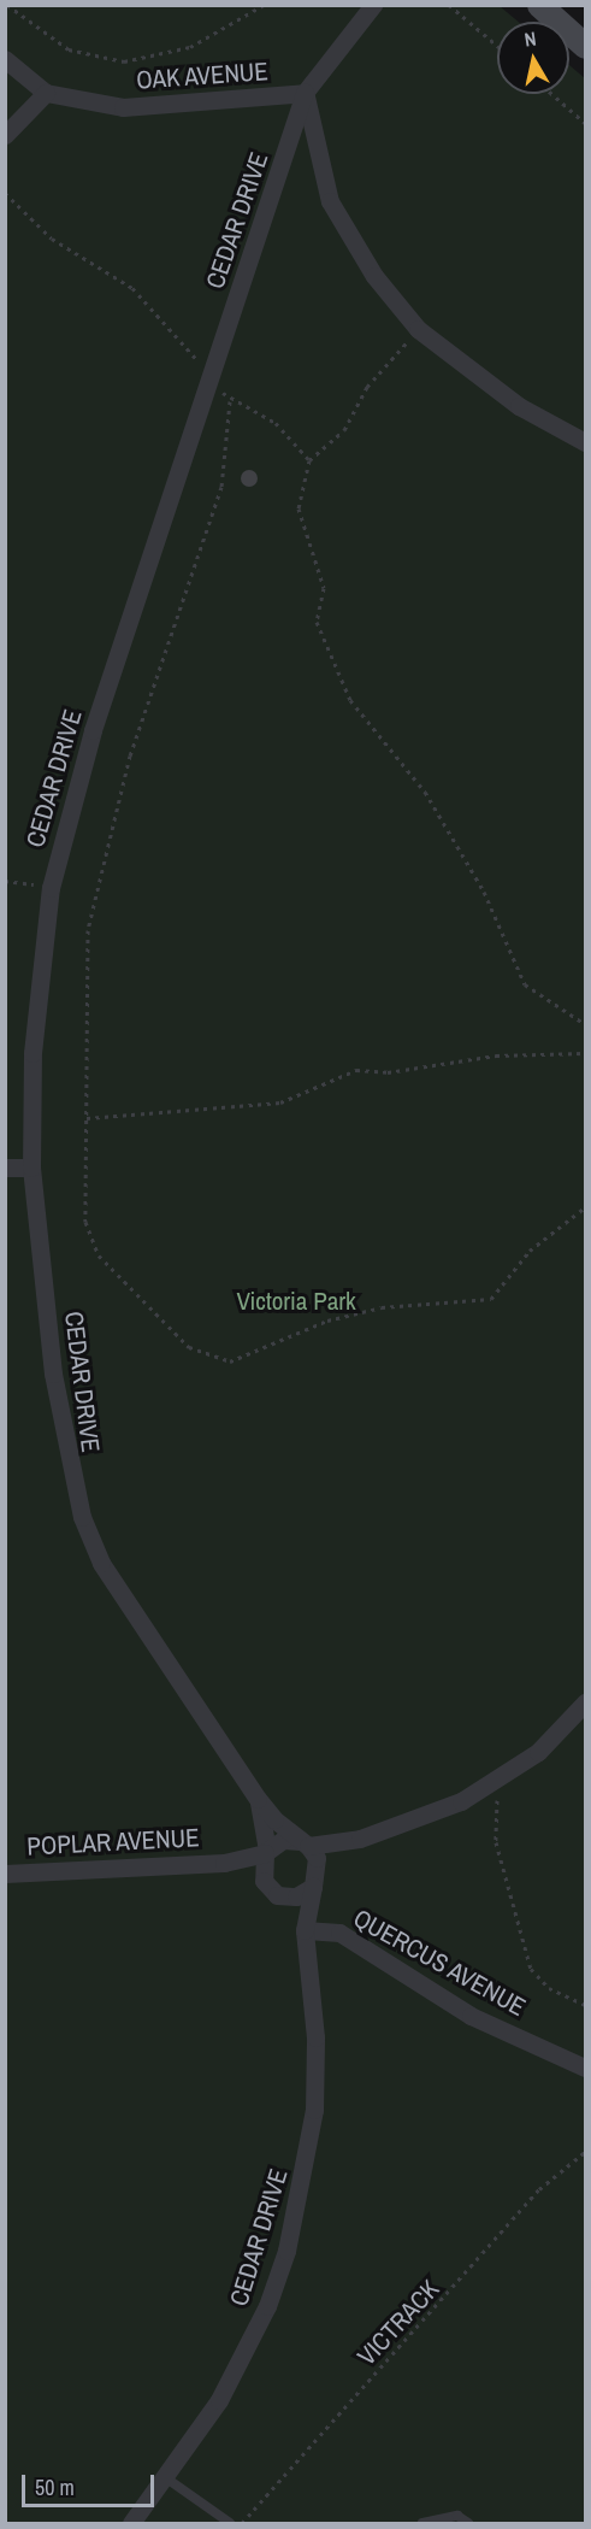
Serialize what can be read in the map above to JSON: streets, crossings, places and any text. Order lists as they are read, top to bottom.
{
  "streets": {
    "street": [
      "OAK AVENUE",
      "CEDAR DRIVE",
      "POPLAR AVENUE",
      "QUERCUS AVENUE"
    ],
    "path": ["VICTRACK"]
  },
  "crossings": [
    ["OAK AVENUE", "CEDAR DRIVE"],
    ["CEDAR DRIVE", "POPLAR AVENUE"],
    ["CEDAR DRIVE", "QUERCUS AVENUE"]
  ],
  "parks": ["Victoria Park"],
  "scale_bar": "50 m",
  "north": "top"
}
